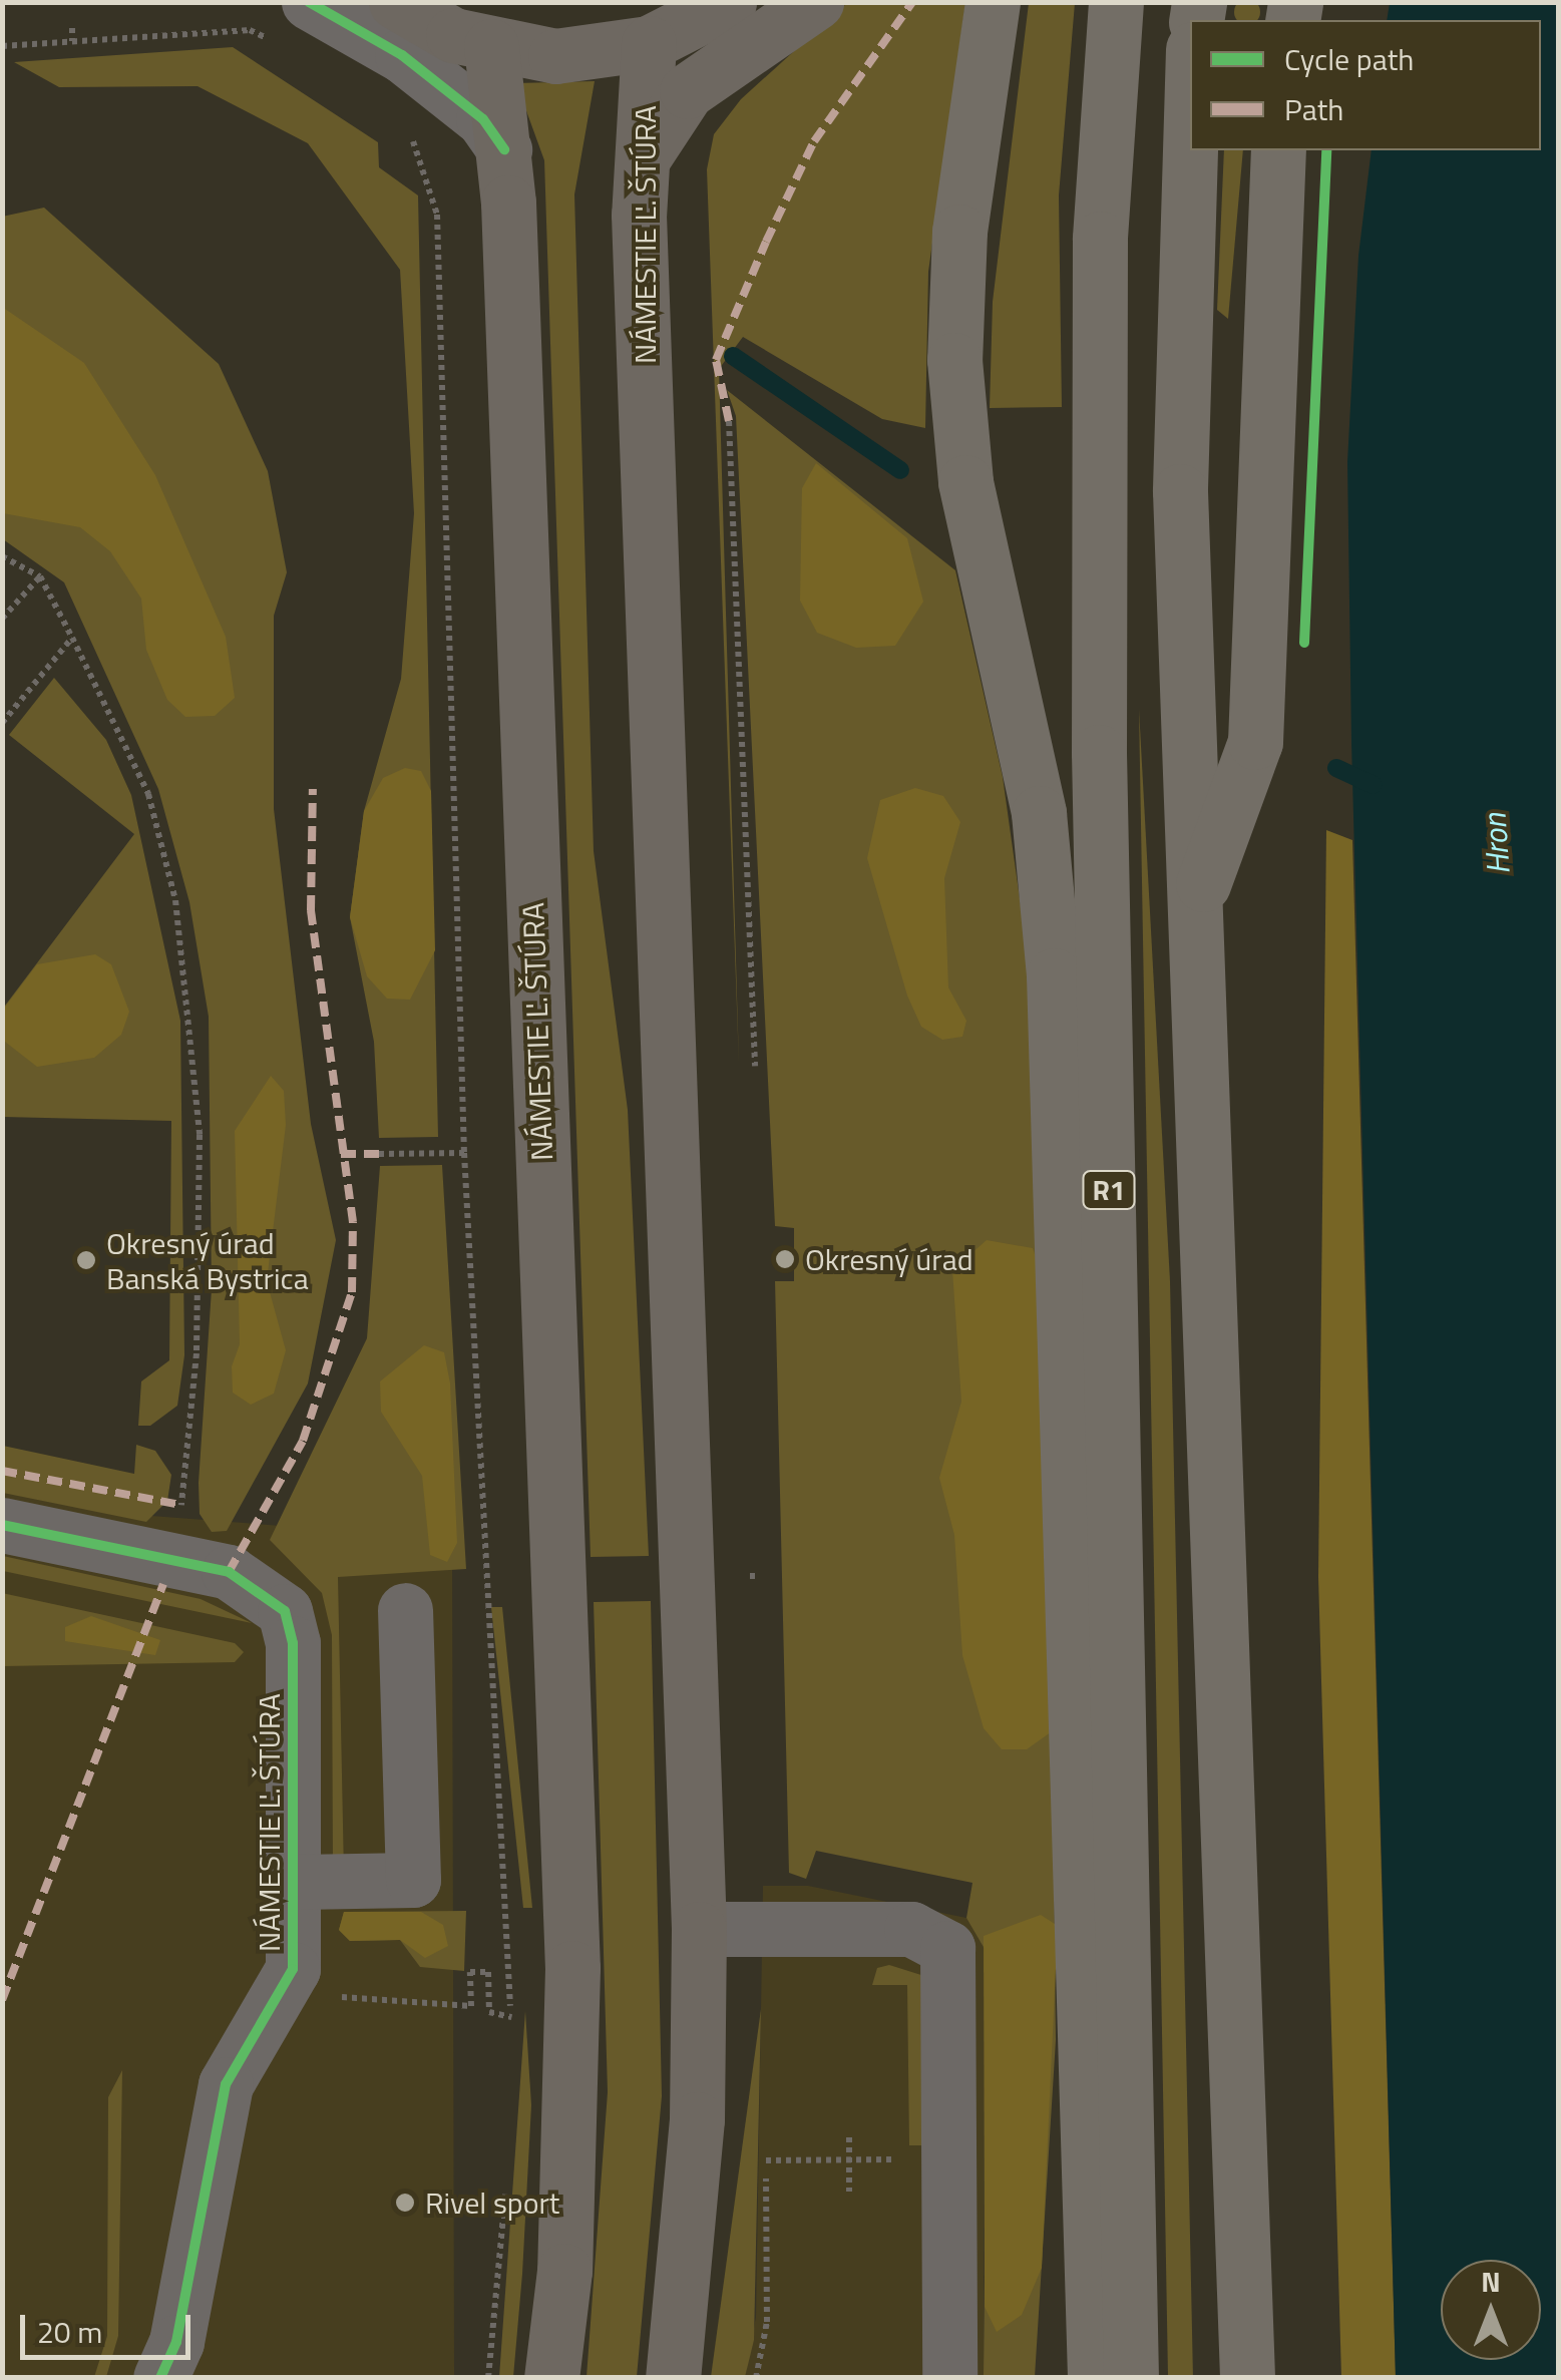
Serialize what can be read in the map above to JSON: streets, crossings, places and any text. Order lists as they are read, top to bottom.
{
  "streets": {
    "highway": ["R1"],
    "main road": ["NÁMESTIE Ľ. ŠTÚRA"]
  },
  "water": ["Hron"],
  "places": ["Okresný úrad", "Okresný úrad Banská Bystrica", "Rivel sport"],
  "legend": ["Cycle path", "Path"],
  "scale_bar": "20 m",
  "north": "top"
}
